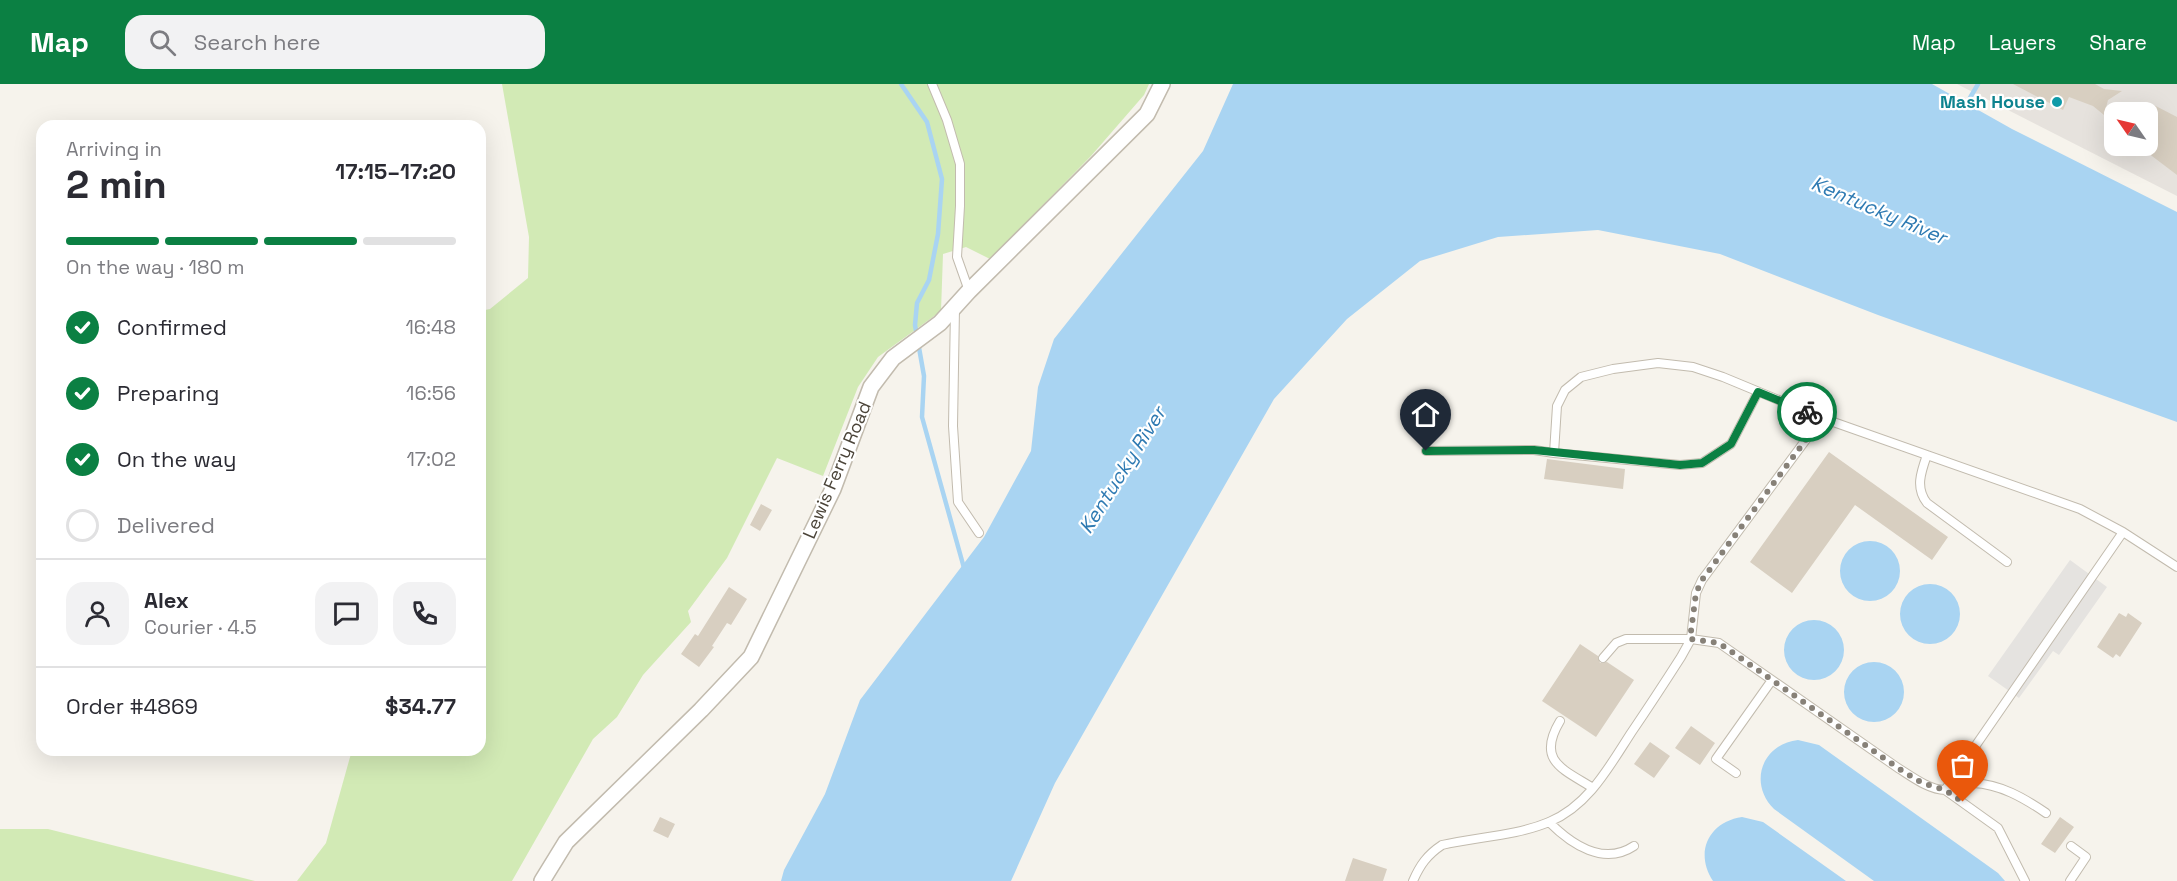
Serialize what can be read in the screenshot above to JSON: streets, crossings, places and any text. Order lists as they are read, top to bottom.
{
  "streets": {
    "street": ["Lewis Ferry Road"]
  },
  "water": ["Kentucky River"],
  "places": ["Mash House"],
  "north": "top left",
  "page": {
    "header": "Map",
    "search": "Search here",
    "nav": ["Map", "Layers", "Share"],
    "heading": ["2 min", "Arriving in", "17:15–17:20"],
    "panel": [
      "Alex",
      "Courier · 4.5",
      "Order #4869",
      "$34.77"
    ],
    "bar": "On the way · 180 m",
    "list": [
      ["Confirmed", "16:48"],
      ["Preparing", "16:56"],
      ["On the way", "17:02"],
      "Delivered"
    ]
  }
}
